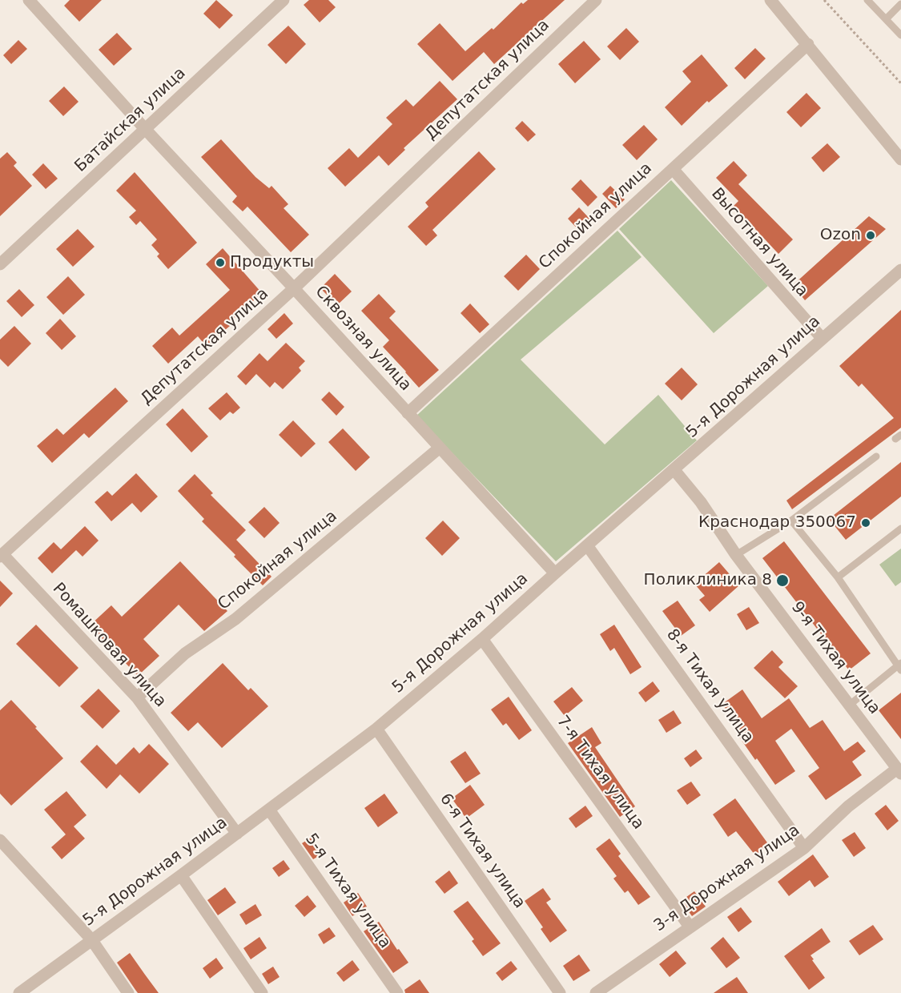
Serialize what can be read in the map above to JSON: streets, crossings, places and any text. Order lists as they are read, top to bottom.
{
  "streets": {
    "street": [
      "Депутатская улица",
      "Батайская улица",
      "Спокойная улица",
      "Высотная улица",
      "Сквозная улица",
      "5-я Дорожная улица",
      "Ромашковая улица",
      "9-я Тихая улица",
      "8-я Тихая улица",
      "7-я Тихая улица",
      "6-я Тихая улица",
      "3-я Дорожная улица",
      "5-я Тихая улица"
    ]
  },
  "crossings": [
    ["Депутатская улица", "Сквозная улица"],
    ["Депутатская улица", "Ромашковая улица"],
    ["Батайская улица", "Сквозная улица"],
    ["Спокойная улица", "Высотная улица"],
    ["Спокойная улица", "Сквозная улица"],
    ["Спокойная улица", "Ромашковая улица"],
    ["Высотная улица", "5-я Дорожная улица"],
    ["Сквозная улица", "5-я Дорожная улица"],
    ["5-я Дорожная улица", "Ромашковая улица"],
    ["5-я Дорожная улица", "9-я Тихая улица"],
    ["5-я Дорожная улица", "8-я Тихая улица"],
    ["5-я Дорожная улица", "7-я Тихая улица"],
    ["5-я Дорожная улица", "6-я Тихая улица"],
    ["5-я Дорожная улица", "5-я Тихая улица"],
    ["9-я Тихая улица", "3-я Дорожная улица"],
    ["8-я Тихая улица", "3-я Дорожная улица"],
    ["7-я Тихая улица", "3-я Дорожная улица"]
  ],
  "places": [
    "Ozon",
    "Продукты",
    "Краснодар 350067",
    "Поликлиника 8"
  ]
}
